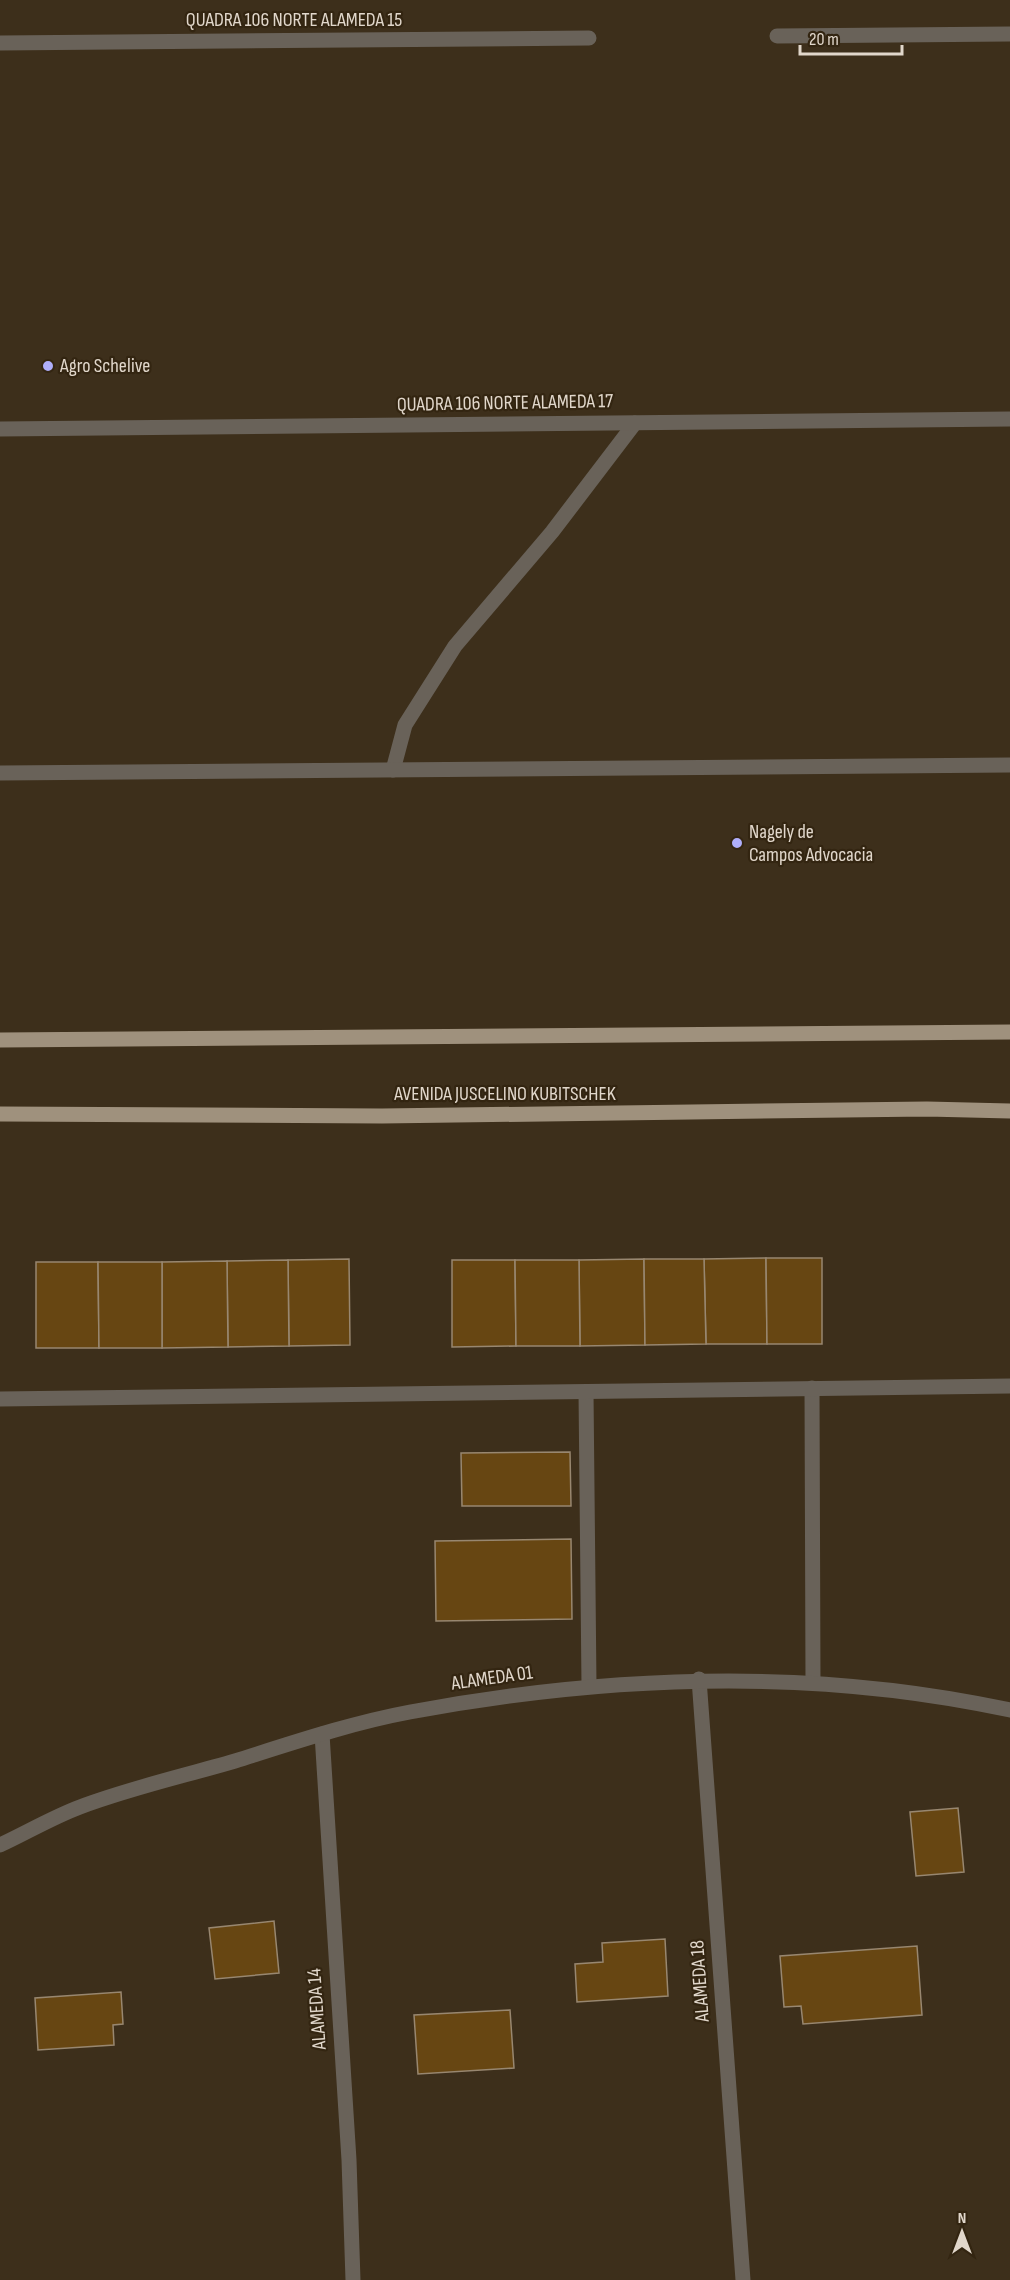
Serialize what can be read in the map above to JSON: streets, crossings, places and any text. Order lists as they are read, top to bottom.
{
  "streets": {
    "main road": ["AVENIDA JUSCELINO KUBITSCHEK"],
    "street": [
      "QUADRA 106 NORTE ALAMEDA 15",
      "QUADRA 106 NORTE ALAMEDA 17",
      "ALAMEDA 01",
      "ALAMEDA 18",
      "ALAMEDA 14"
    ]
  },
  "crossings": [
    ["ALAMEDA 01", "ALAMEDA 18"],
    ["ALAMEDA 01", "ALAMEDA 14"]
  ],
  "places": ["Agro Schelive", "Nagely de Campos Advocacia"],
  "scale_bar": "20 m",
  "north": "top"
}
